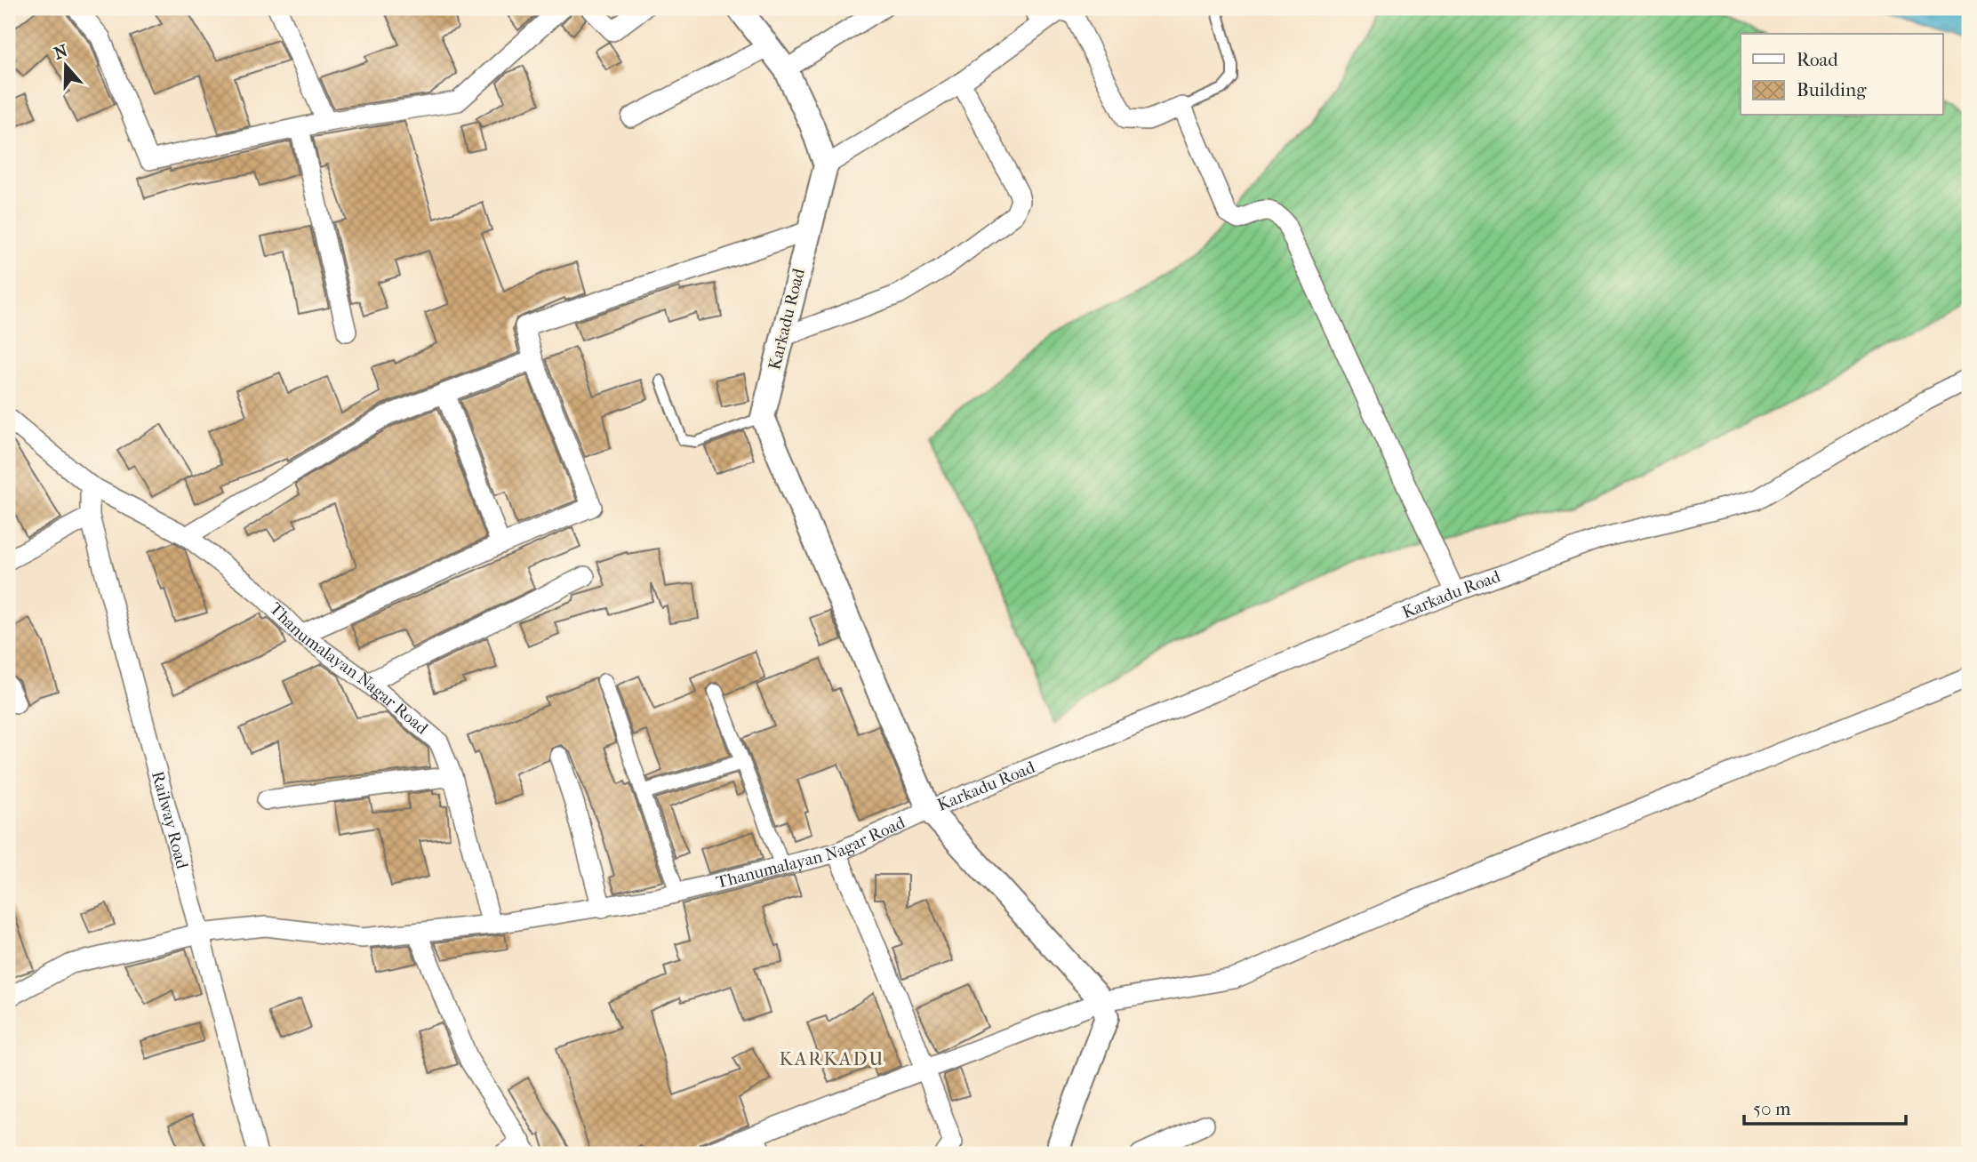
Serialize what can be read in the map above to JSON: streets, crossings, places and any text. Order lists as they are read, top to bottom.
{
  "streets": {
    "street": ["Karkadu Road", "Thanumalayan Nagar Road", "Railway Road"]
  },
  "crossings": [
    ["Karkadu Road", "Thanumalayan Nagar Road"],
    ["Thanumalayan Nagar Road", "Railway Road"]
  ],
  "districts": ["KARKADU"],
  "legend": ["Road", "Building"],
  "scale_bar": "50 m",
  "north": "top"
}
